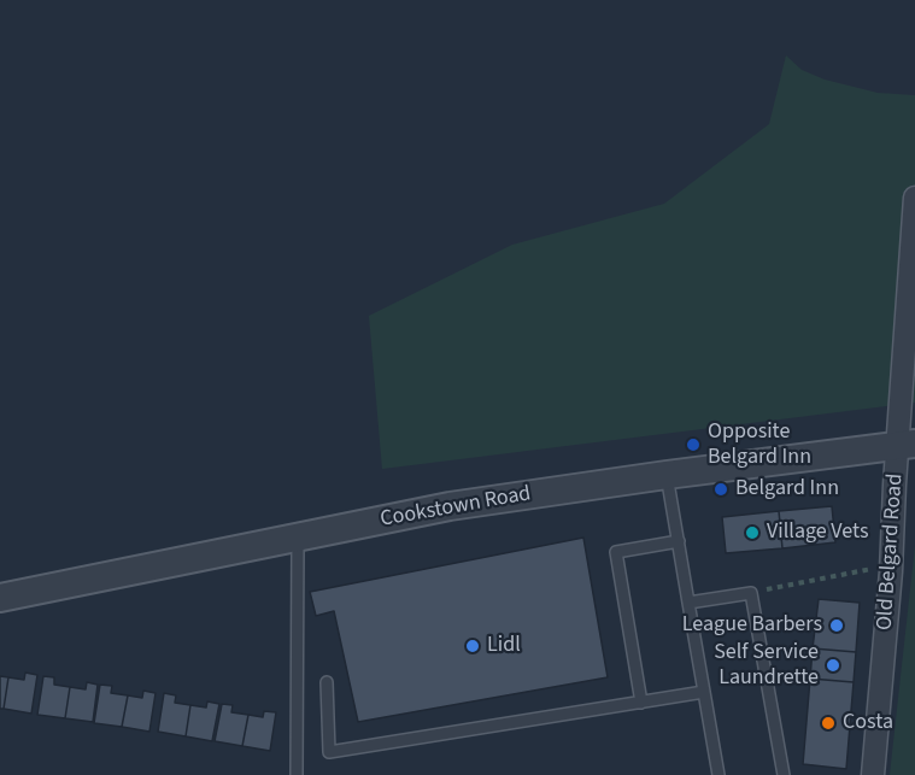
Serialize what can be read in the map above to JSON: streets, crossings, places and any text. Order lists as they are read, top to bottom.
{
  "streets": {
    "street": ["Cookstown Road", "Old Belgard Road"]
  },
  "crossings": [
    ["Cookstown Road", "Old Belgard Road"]
  ],
  "places": [
    "Opposite Belgard Inn",
    "Belgard Inn",
    "Village Vets",
    "League Barbers",
    "Lidl",
    "Self Service Laundrette",
    "Costa"
  ]
}
